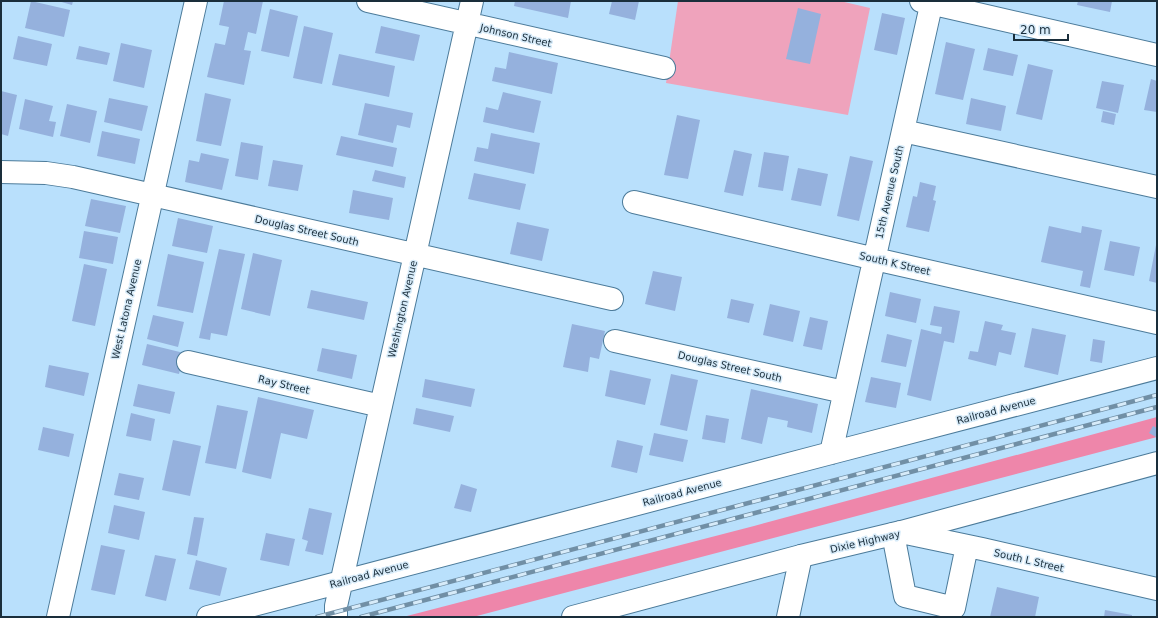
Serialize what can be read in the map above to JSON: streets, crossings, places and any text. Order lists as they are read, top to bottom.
{
  "streets": {
    "street": [
      "Johnson Street",
      "15th Avenue South",
      "Douglas Street South",
      "South K Street",
      "West Latona Avenue",
      "Washington Avenue",
      "Ray Street",
      "Railroad Avenue",
      "Dixie Highway",
      "South L Street"
    ]
  },
  "crossings": [
    ["Johnson Street", "Washington Avenue"],
    ["15th Avenue South", "Douglas Street South"],
    ["15th Avenue South", "South K Street"],
    ["15th Avenue South", "Railroad Avenue"],
    ["Douglas Street South", "West Latona Avenue"],
    ["Douglas Street South", "Washington Avenue"],
    ["Washington Avenue", "Ray Street"],
    ["Washington Avenue", "Railroad Avenue"],
    ["Dixie Highway", "South L Street"]
  ],
  "scale_bar": "20 m"
}
